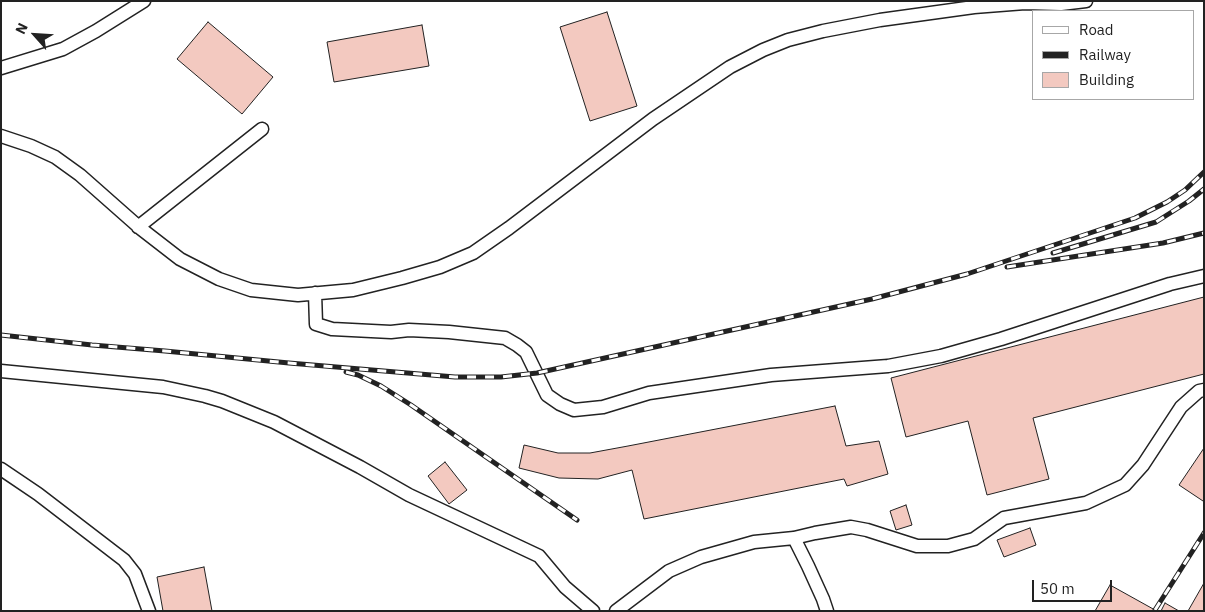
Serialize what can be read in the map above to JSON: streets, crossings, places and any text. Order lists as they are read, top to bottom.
{
  "legend": ["Road", "Railway", "Building"],
  "scale_bar": "50 m",
  "north": "top left"
}
